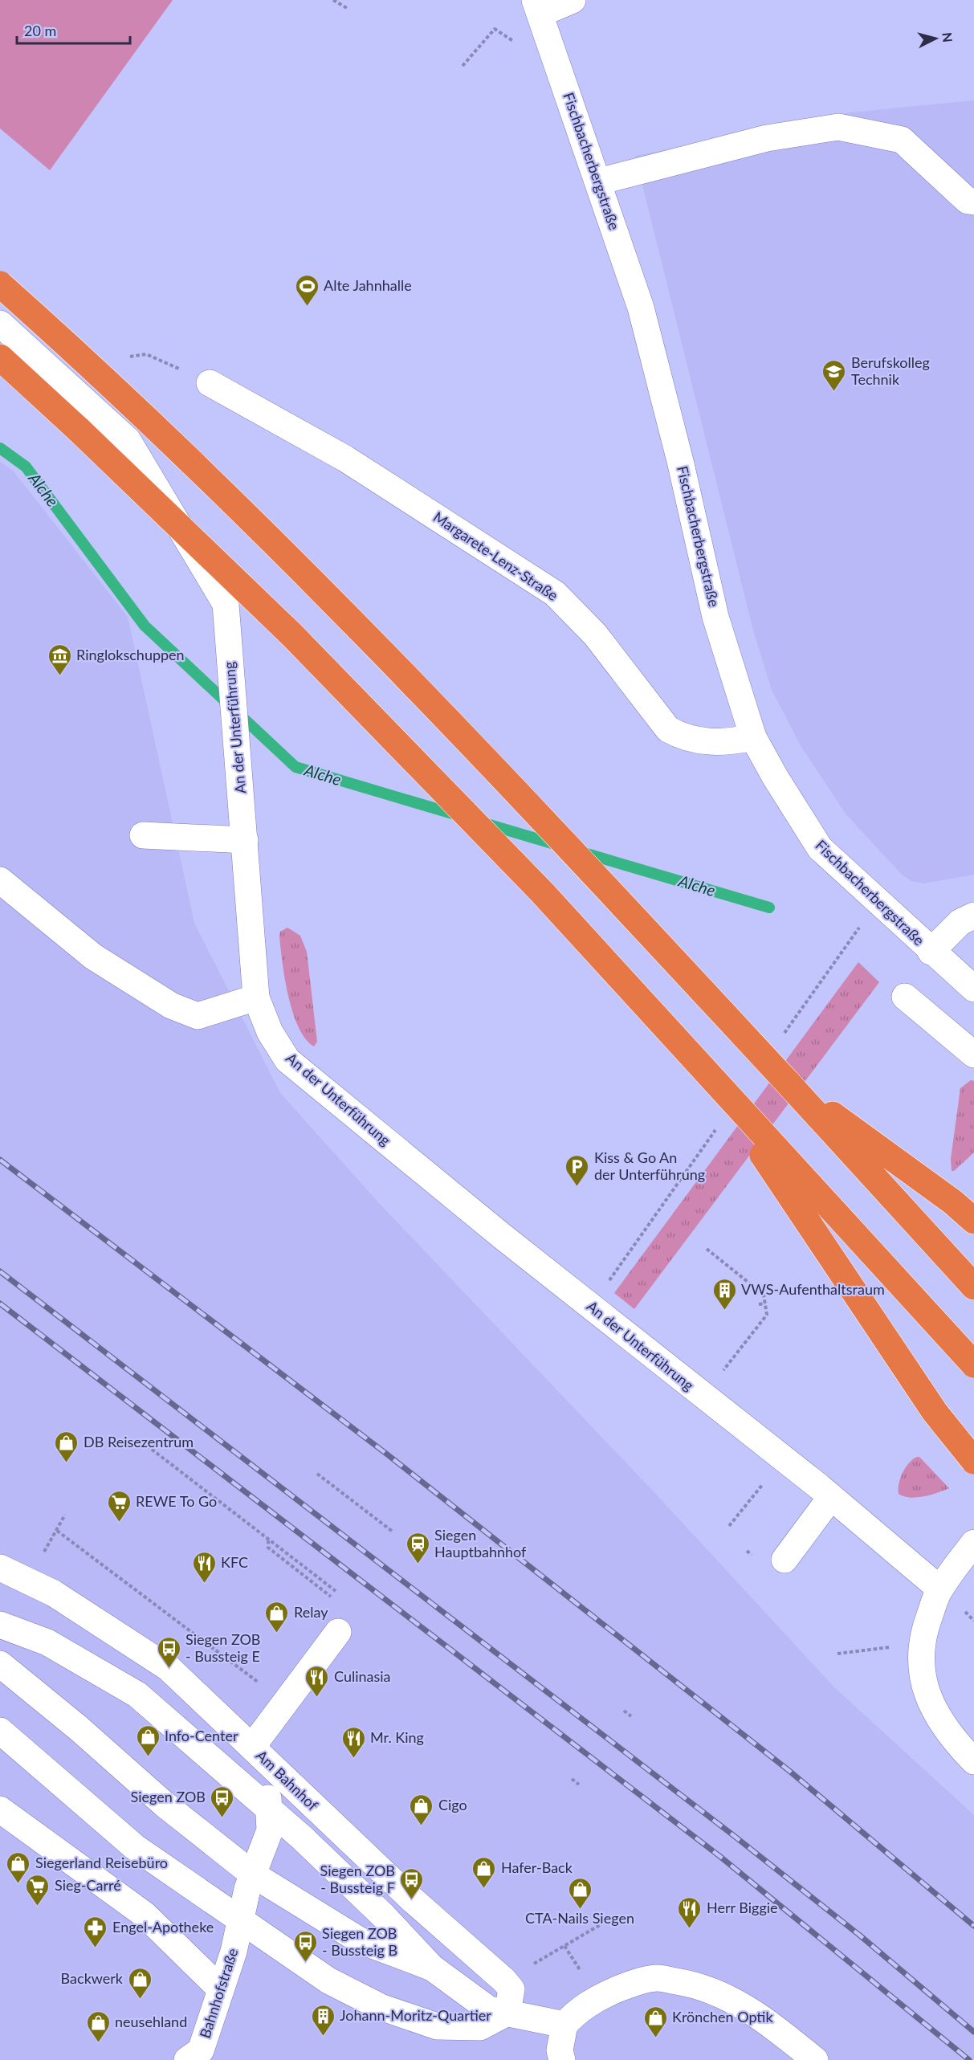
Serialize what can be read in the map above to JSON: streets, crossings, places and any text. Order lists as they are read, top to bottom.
{
  "streets": {
    "street": [
      "Fischbacherbergstraße",
      "Margarete-Lenz-Straße",
      "An der Unterführung",
      "Am Bahnhof",
      "Bahnhofstraße"
    ]
  },
  "crossings": [
    ["Fischbacherbergstraße", "Margarete-Lenz-Straße"],
    ["Am Bahnhof", "Bahnhofstraße"]
  ],
  "water": ["Alche"],
  "places": {
    "sports": ["Alte Jahnhalle"],
    "school or university": ["Berufskolleg Technik"],
    "museum": ["Ringlokschuppen"],
    "parking": ["Kiss & Go An der Unterführung"],
    "building": ["VWS-Aufenthaltsraum", "Johann-Moritz-Quartier"],
    "shop": [
      "DB Reisezentrum",
      "Relay",
      "Info-Center",
      "Cigo",
      "Siegerland Reisebüro",
      "Hafer-Back",
      "CTA-Nails Siegen",
      "Backwerk",
      "Krönchen Optik",
      "neusehland"
    ],
    "supermarket": ["REWE To Go", "Sieg-Carré"],
    "station": ["Siegen Hauptbahnhof"],
    "restaurant": [
      "KFC",
      "Culinasia",
      "Mr. King",
      "Herr Biggie"
    ],
    "bus stop": [
      "Siegen ZOB - Bussteig E",
      "Siegen ZOB",
      "Siegen ZOB - Bussteig F",
      "Siegen ZOB - Bussteig B"
    ],
    "pharmacy": ["Engel-Apotheke"]
  },
  "scale_bar": "20 m",
  "north": "right"
}
